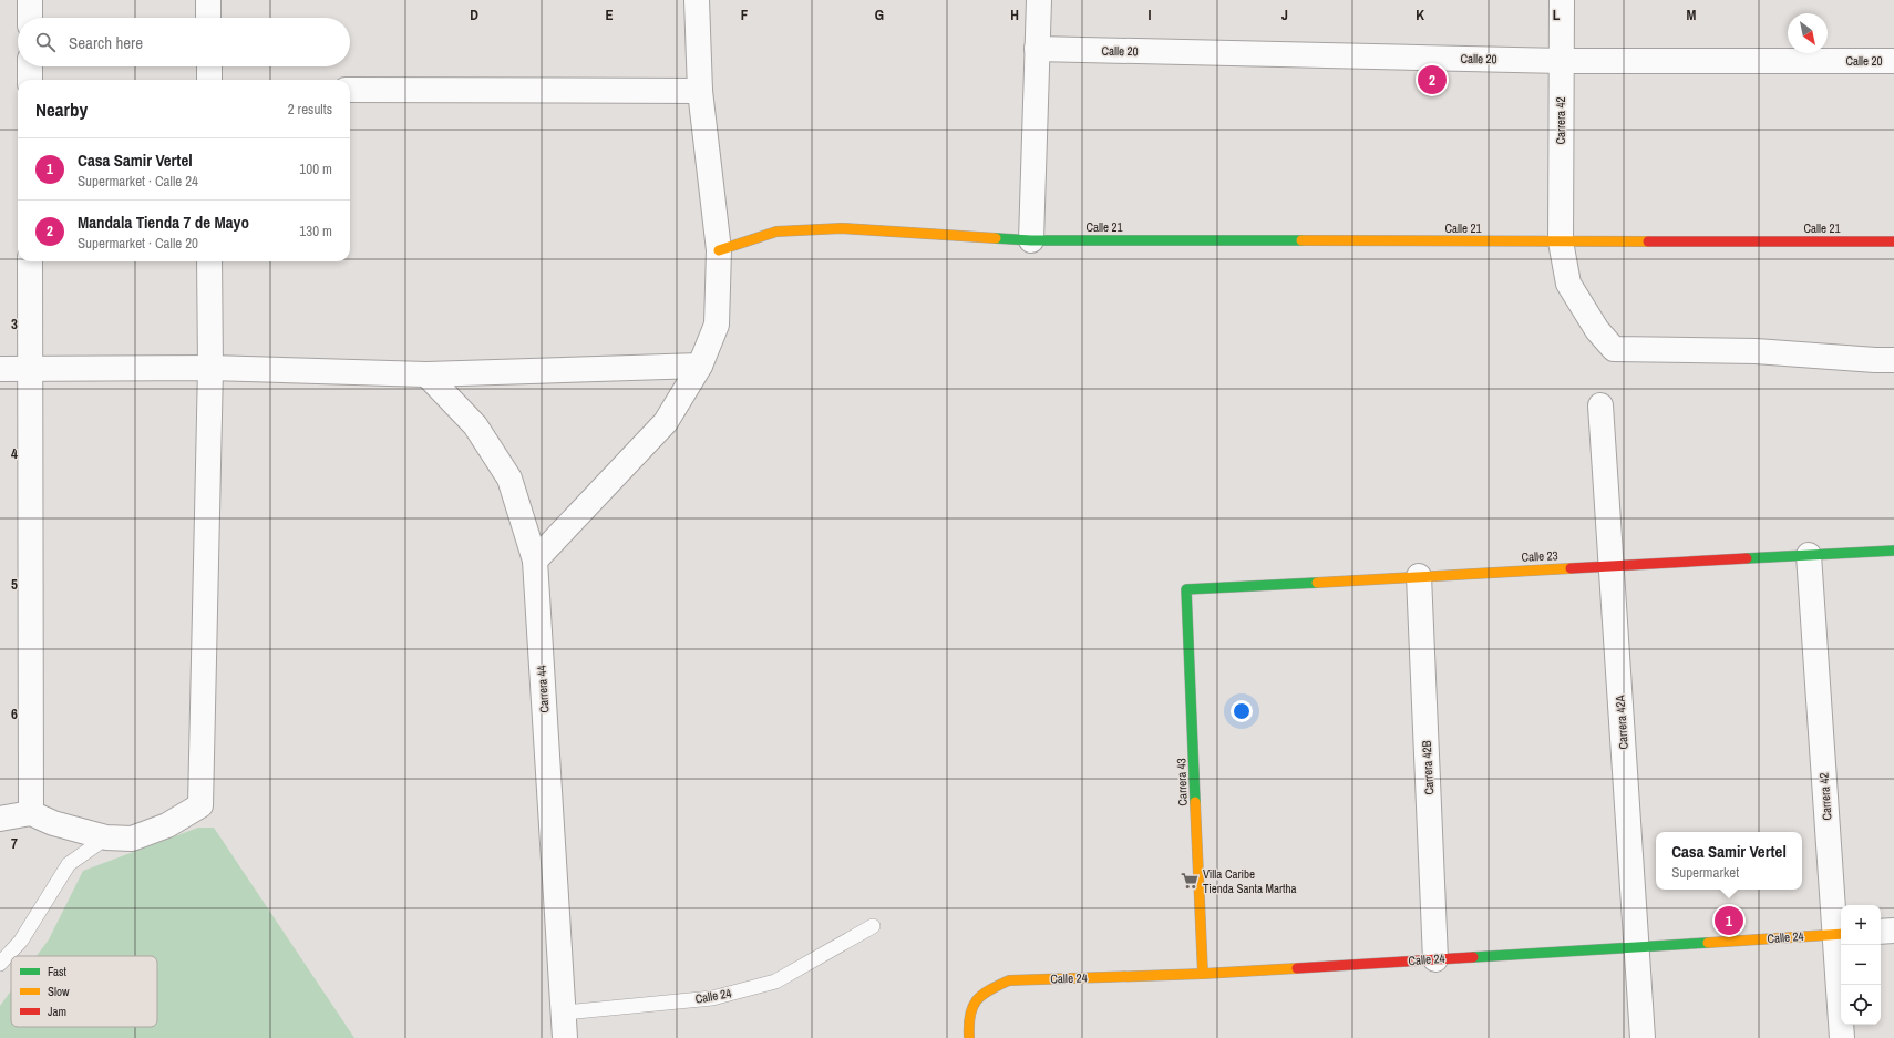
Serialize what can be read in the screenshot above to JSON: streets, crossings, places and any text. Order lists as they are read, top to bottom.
{
  "streets": {
    "street": [
      "Calle 20",
      "Carrera 42",
      "Calle 21",
      "Calle 23",
      "Carrera 44",
      "Carrera 42A",
      "Carrera 42B",
      "Carrera 43",
      "Calle 24"
    ]
  },
  "crossings": [
    ["Calle 20", "Carrera 42"],
    ["Carrera 42", "Calle 21"],
    ["Carrera 42", "Calle 23"],
    ["Carrera 42", "Calle 24"],
    ["Calle 23", "Carrera 42A"],
    ["Calle 23", "Carrera 42B"],
    ["Calle 23", "Carrera 43"],
    ["Carrera 44", "Calle 24"],
    ["Carrera 42A", "Calle 24"],
    ["Carrera 42B", "Calle 24"],
    ["Carrera 43", "Calle 24"]
  ],
  "places": {
    "supermarket": ["Villa Caribe Tienda Santa Martha"]
  },
  "legend": ["Fast", "Slow", "Jam"],
  "north": "bottom right",
  "page": {
    "search": "Search here",
    "pins": ["2", "1"],
    "heading": ["Nearby", "2 results"],
    "list": [
      {
        "mark": "1",
        "name": "Casa Samir Vertel",
        "note": "Supermarket · Calle 24",
        "value": "100 m"
      },
      {
        "mark": "2",
        "name": "Mandala Tienda 7 de Mayo",
        "note": "Supermarket · Calle 20",
        "value": "130 m"
      }
    ],
    "popup": ["Casa Samir Vertel", "Supermarket"],
    "map_buttons": ["+", "−"]
  },
  "grid": {
    "columns": [
      "D",
      "E",
      "F",
      "G",
      "H",
      "I",
      "J",
      "K",
      "L",
      "M"
    ],
    "rows": [
      "3",
      "4",
      "5",
      "6",
      "7"
    ]
  }
}
